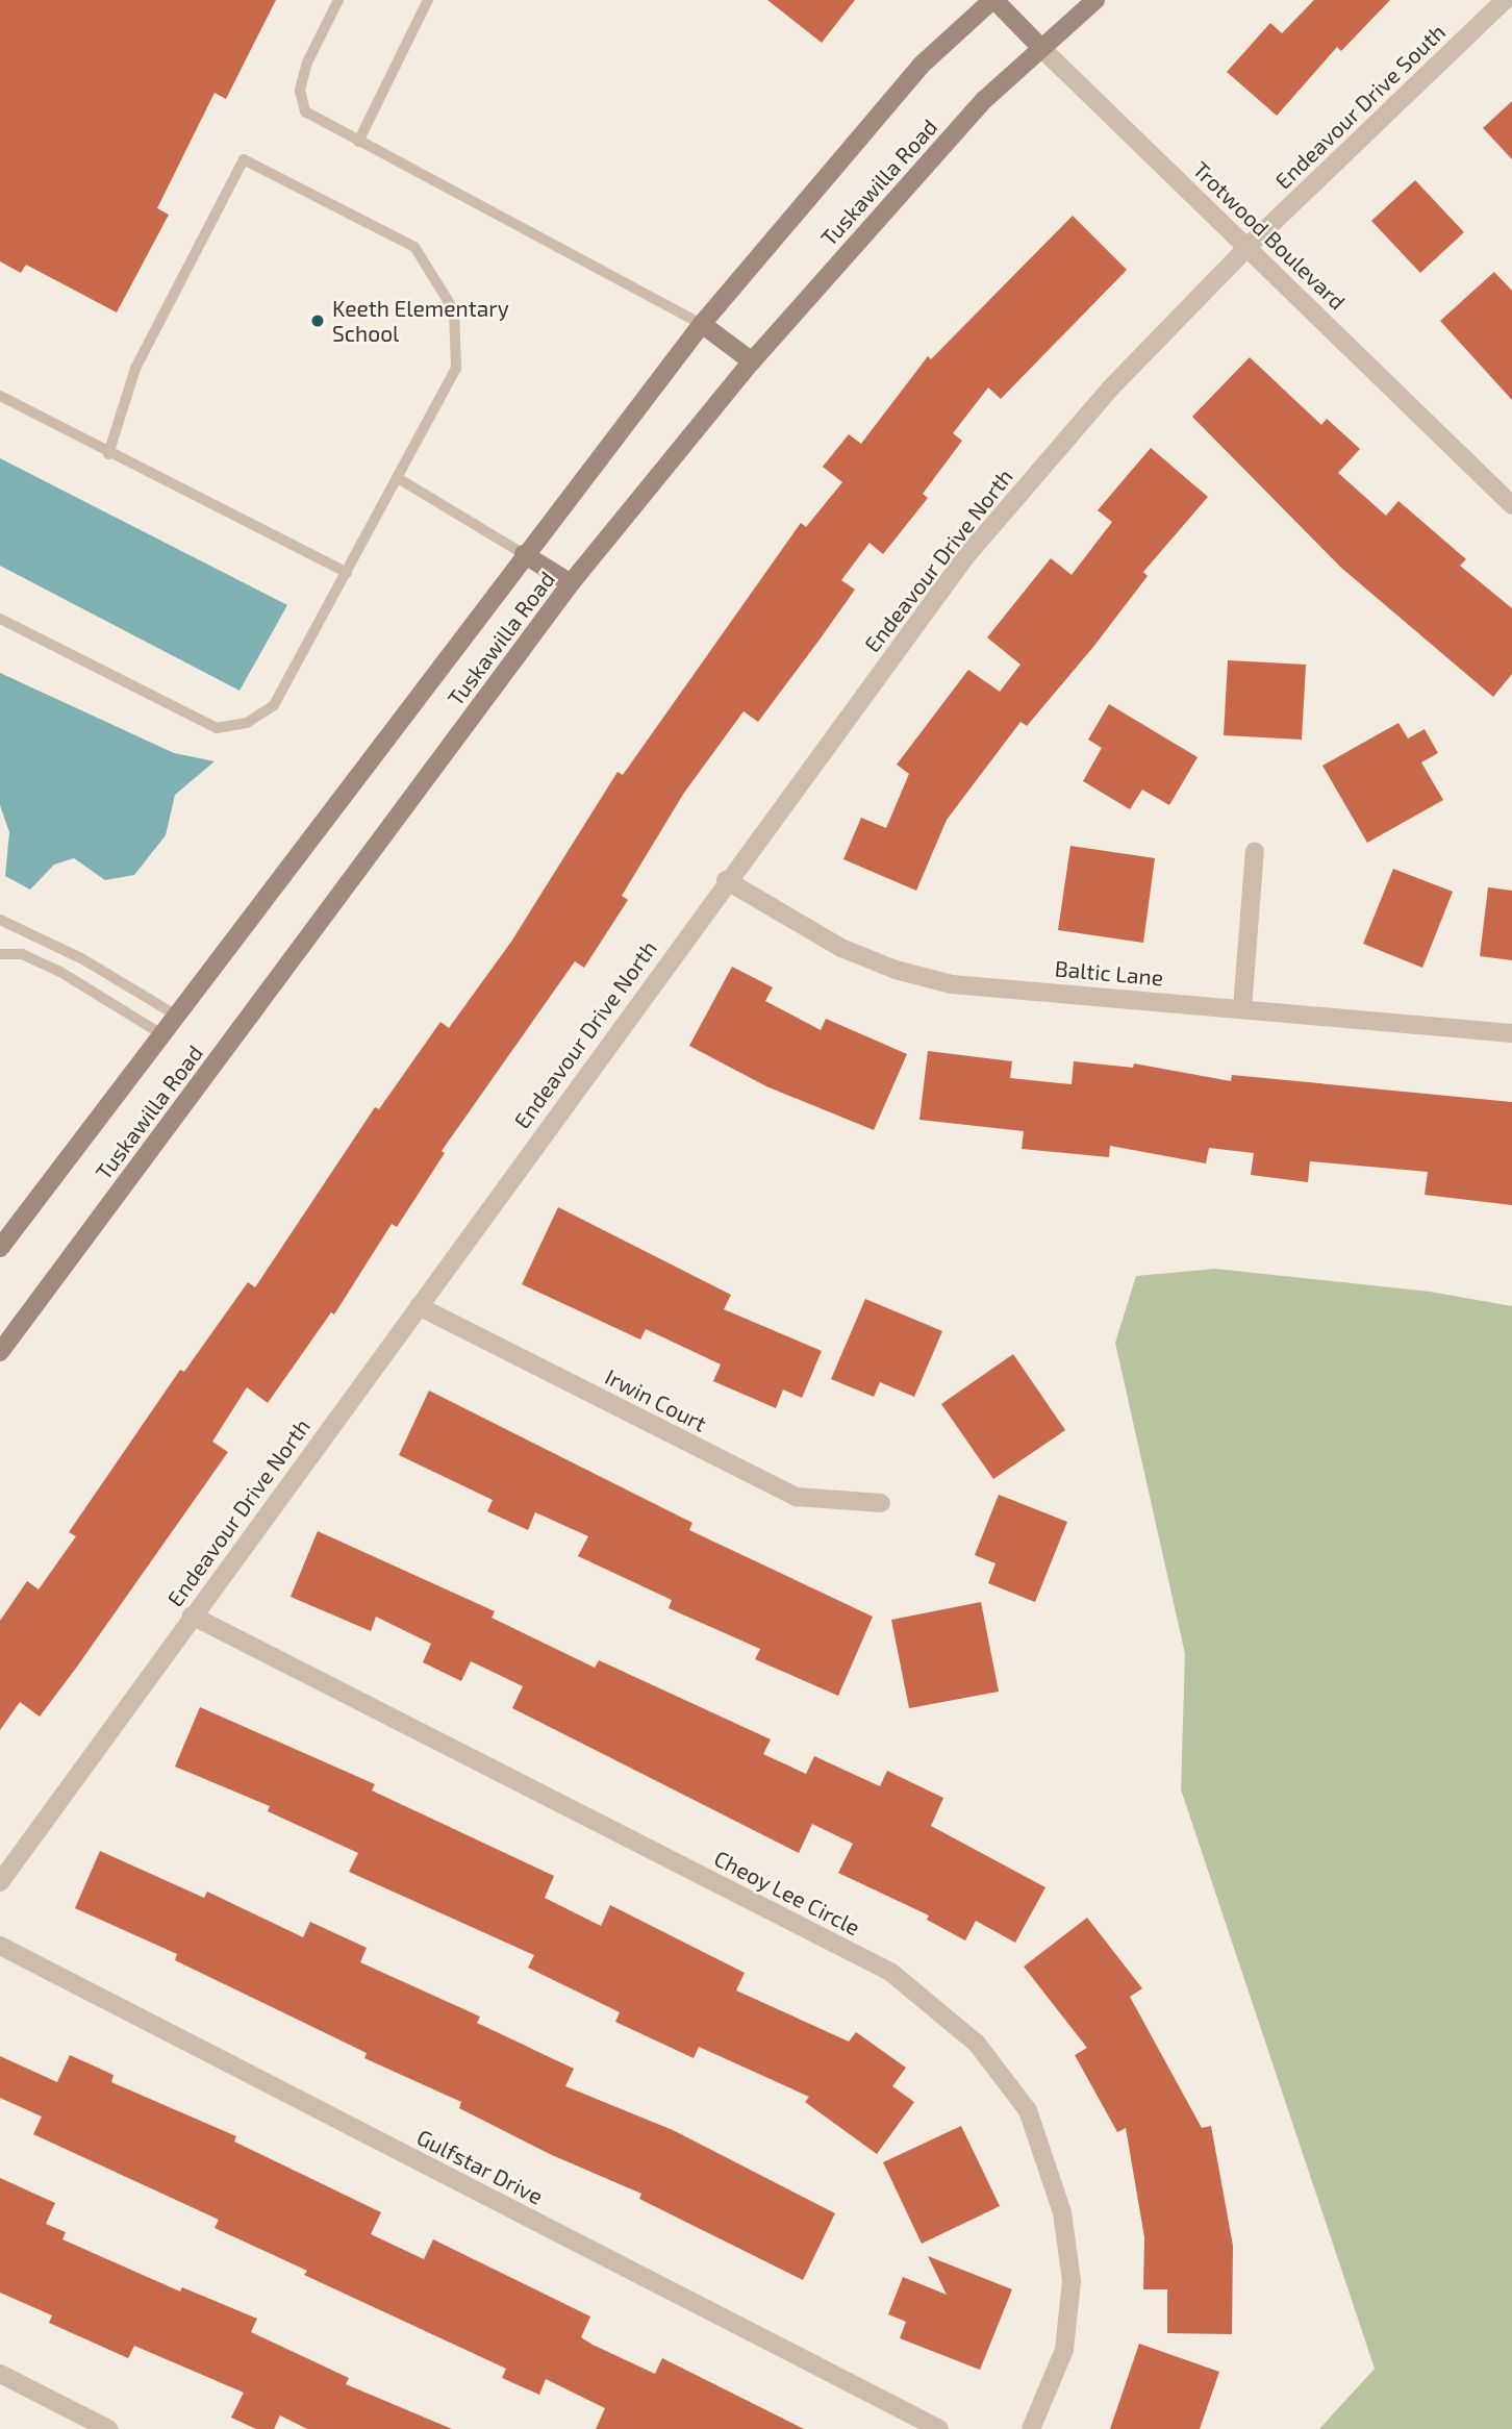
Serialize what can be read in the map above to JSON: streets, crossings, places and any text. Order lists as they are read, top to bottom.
{
  "streets": {
    "main road": ["Tuskawilla Road", "Trotwood Boulevard"],
    "street": [
      "Endeavour Drive South",
      "Endeavour Drive North",
      "Baltic Lane",
      "Irwin Court",
      "Cheoy Lee Circle",
      "Gulfstar Drive"
    ]
  },
  "crossings": [
    ["Endeavour Drive South", "Trotwood Boulevard"],
    ["Endeavour Drive South", "Endeavour Drive North"],
    ["Tuskawilla Road", "Trotwood Boulevard"],
    ["Trotwood Boulevard", "Endeavour Drive North"],
    ["Endeavour Drive North", "Baltic Lane"],
    ["Endeavour Drive North", "Irwin Court"],
    ["Endeavour Drive North", "Cheoy Lee Circle"]
  ],
  "places": ["Keeth Elementary School"]
}
